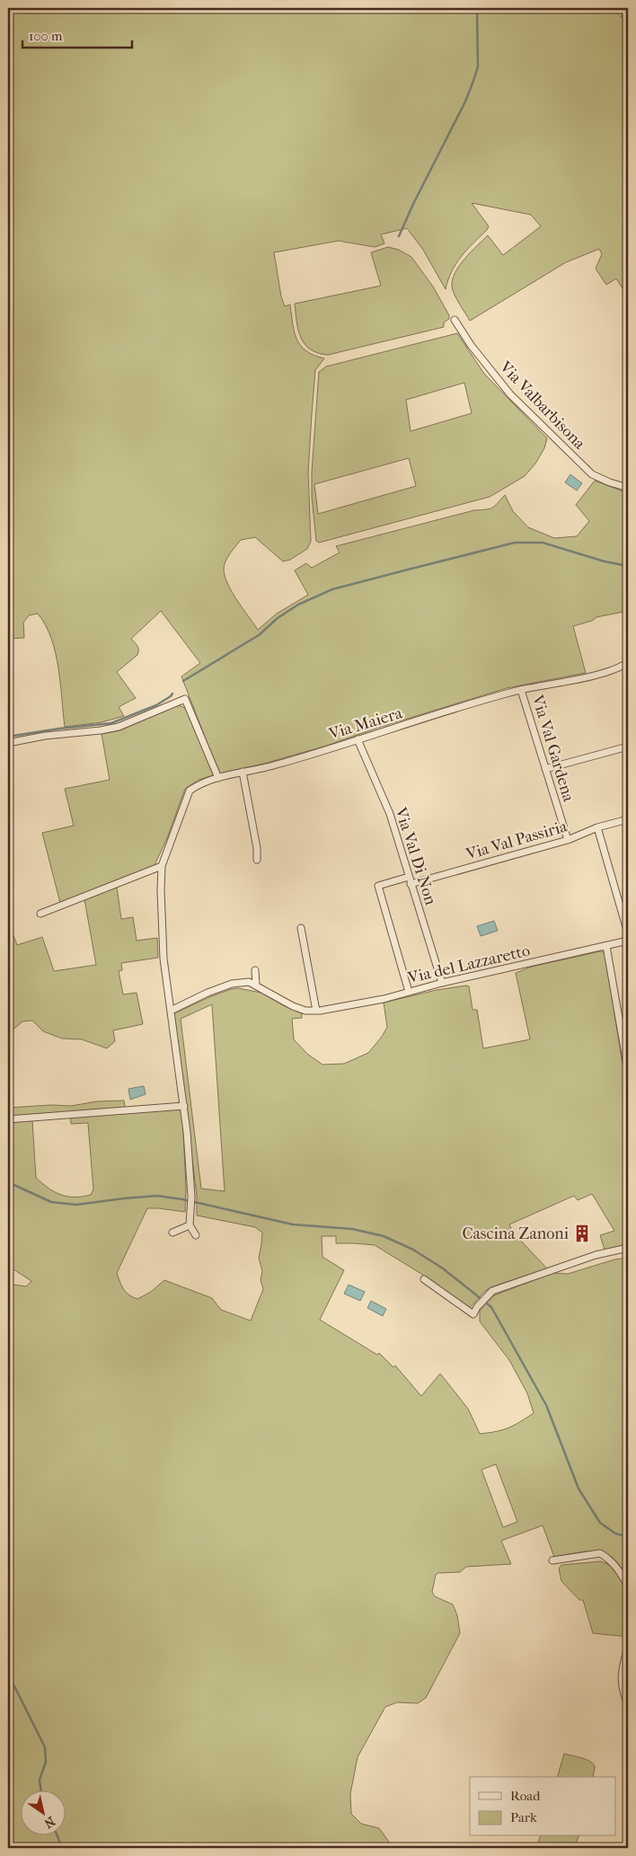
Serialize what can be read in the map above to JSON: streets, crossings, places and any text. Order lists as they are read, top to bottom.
{
  "streets": {
    "street": [
      "Via Valbarbisona",
      "Via Maiera",
      "Via Val Gardena",
      "Via Val Passiria",
      "Via Val Di Non",
      "Via del Lazzaretto"
    ]
  },
  "crossings": [
    ["Via Maiera", "Via Val Gardena"],
    ["Via Maiera", "Via Val Di Non"],
    ["Via Maiera", "Via del Lazzaretto"],
    ["Via Val Gardena", "Via Val Passiria"],
    ["Via Val Passiria", "Via Val Di Non"],
    ["Via Val Di Non", "Via del Lazzaretto"]
  ],
  "places": {
    "building": ["Cascina Zanoni"]
  },
  "legend": ["Road", "Park"],
  "scale_bar": "100 m",
  "north": "bottom right"
}
